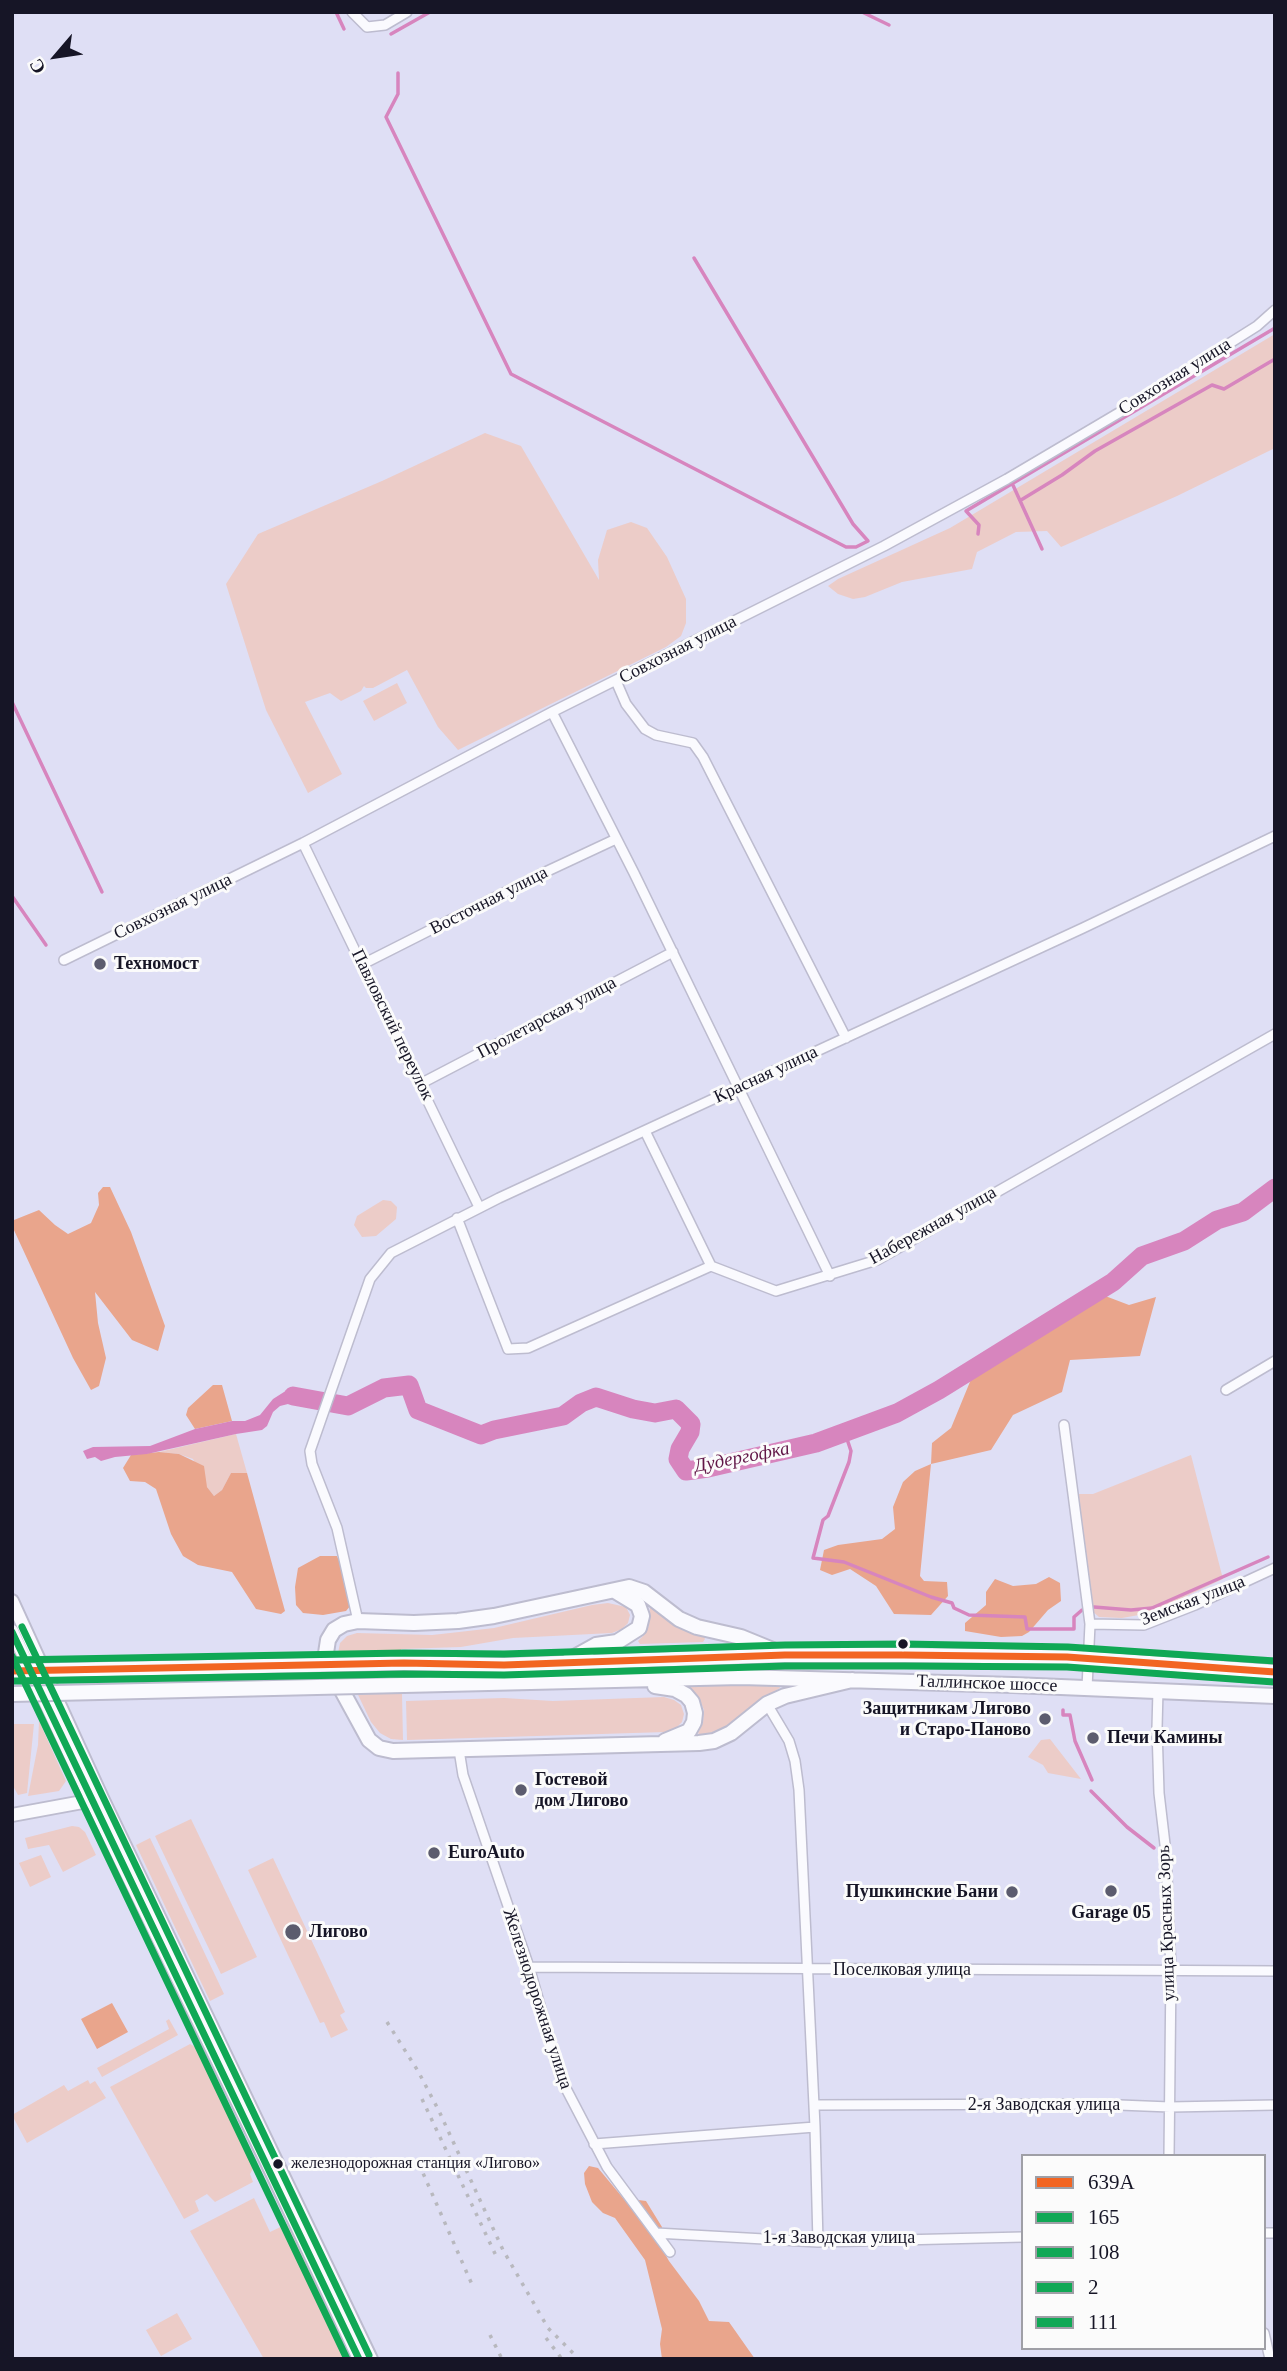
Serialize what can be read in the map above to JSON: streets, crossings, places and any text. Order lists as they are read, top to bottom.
{
  "streets": {
    "main road": ["Таллинское шоссе"],
    "street": [
      "Совхозная улица",
      "Восточная улица",
      "Пролетарская улица",
      "Павловский переулок",
      "Красная улица",
      "Набережная улица",
      "Земская улица",
      "улица Красных Зорь",
      "Поселковая улица",
      "Железнодорожная улица",
      "2-я Заводская улица",
      "1-я Заводская улица"
    ]
  },
  "crossings": [
    ["Совхозная улица", "Павловский переулок"],
    ["Восточная улица", "Павловский переулок"],
    ["Пролетарская улица", "Павловский переулок"],
    ["Павловский переулок", "Красная улица"],
    ["Таллинское шоссе", "улица Красных Зорь"],
    ["улица Красных Зорь", "Поселковая улица"],
    ["улица Красных Зорь", "2-я Заводская улица"],
    ["Поселковая улица", "Железнодорожная улица"],
    ["Железнодорожная улица", "1-я Заводская улица"]
  ],
  "water": ["Дудергофка"],
  "places": [
    "Техномост",
    "Защитникам Лигово и Старо-Паново",
    "Печи Камины",
    "Гостевой дом Лигово",
    "EuroAuto",
    "Garage 05",
    "Пушкинские Бани",
    "Лигово",
    "железнодорожная станция «Лигово»"
  ],
  "lines": [
    "transit line 111",
    "transit line 2",
    "transit line 108",
    "transit line 639А",
    "transit line 165"
  ],
  "legend": [
    "639А",
    "165",
    "108",
    "2",
    "111"
  ],
  "north": "bottom left"
}
